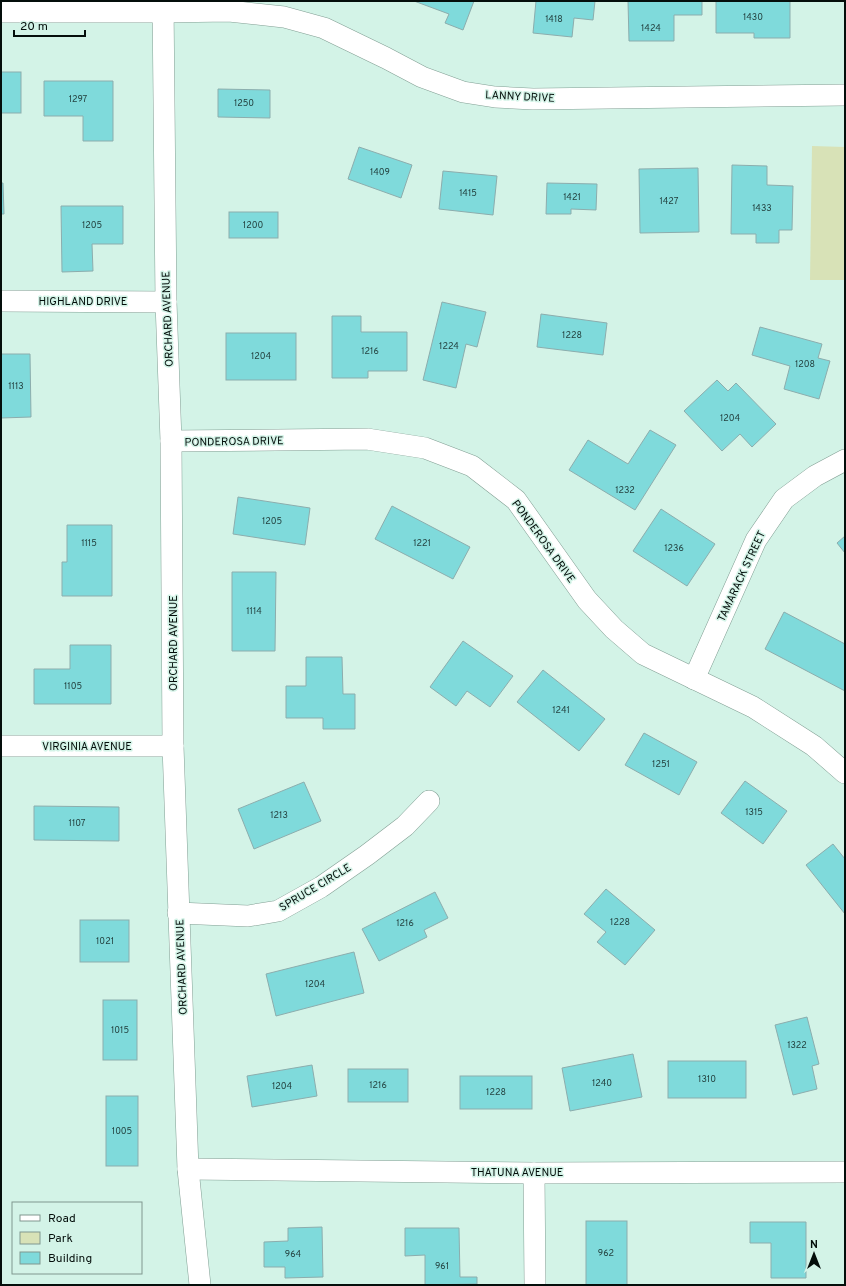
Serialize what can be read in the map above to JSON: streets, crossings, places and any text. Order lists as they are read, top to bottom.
{
  "streets": {
    "street": [
      "LANNY DRIVE",
      "HIGHLAND DRIVE",
      "ORCHARD AVENUE",
      "PONDEROSA DRIVE",
      "TAMARACK STREET",
      "VIRGINIA AVENUE",
      "SPRUCE CIRCLE",
      "THATUNA AVENUE"
    ]
  },
  "crossings": [
    ["LANNY DRIVE", "ORCHARD AVENUE"],
    ["HIGHLAND DRIVE", "ORCHARD AVENUE"],
    ["ORCHARD AVENUE", "PONDEROSA DRIVE"],
    ["ORCHARD AVENUE", "VIRGINIA AVENUE"],
    ["ORCHARD AVENUE", "SPRUCE CIRCLE"],
    ["ORCHARD AVENUE", "THATUNA AVENUE"],
    ["PONDEROSA DRIVE", "TAMARACK STREET"]
  ],
  "house_numbers": [
    "1430",
    "1418",
    "1424",
    "1297",
    "1250",
    "1409",
    "1415",
    "1421",
    "1427",
    "1433",
    "1205",
    "1200",
    "1228",
    "1224",
    "1216",
    "1204",
    "1208",
    "1113",
    "1204",
    "1232",
    "1205",
    "1115",
    "1221",
    "1236",
    "1114",
    "1105",
    "1241",
    "1251",
    "1315",
    "1213",
    "1107",
    "1228",
    "1216",
    "1021",
    "1204",
    "1015",
    "1322",
    "1310",
    "1240",
    "1216",
    "1204",
    "1228",
    "1005",
    "962",
    "964",
    "961"
  ],
  "legend": ["Road", "Park", "Building"],
  "scale_bar": "20 m",
  "north": "top"
}
